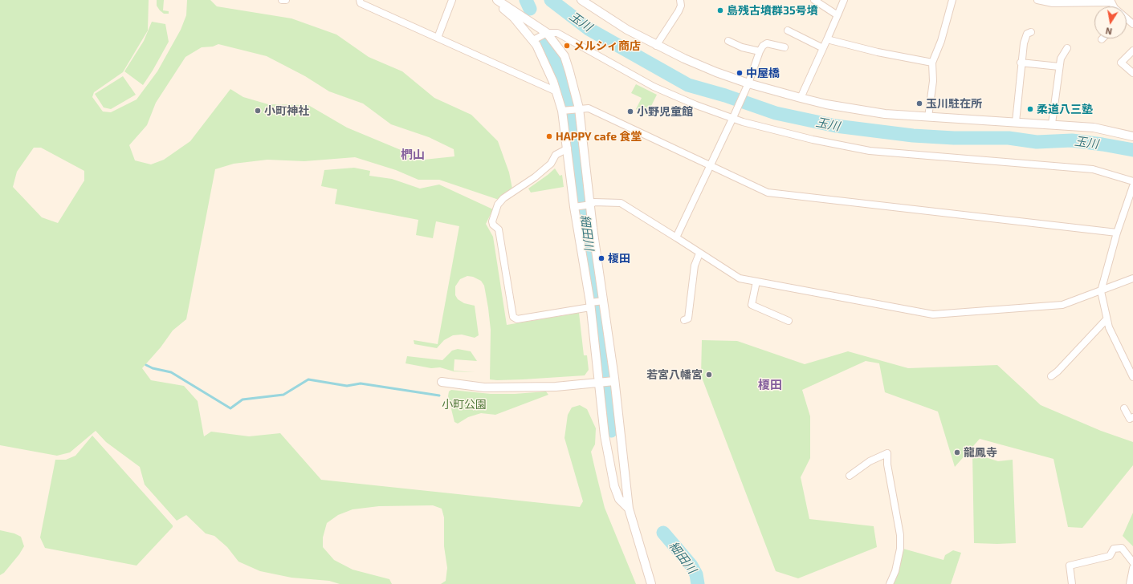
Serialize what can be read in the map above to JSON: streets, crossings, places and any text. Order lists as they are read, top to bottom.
{
  "districts": ["椚山", "榎田"],
  "water": ["玉川", "細田川"],
  "parks": ["小町公園"],
  "places": [
    "島残古墳群35号墳",
    "メルシィ商店",
    "中屋橋",
    "玉川駐在所",
    "柔道八三塾",
    "小町神社",
    "小野児童館",
    "HAPPY cafe 食堂",
    "榎田",
    "若宮八幡宮",
    "龍鳳寺"
  ],
  "north": "bottom"
}
